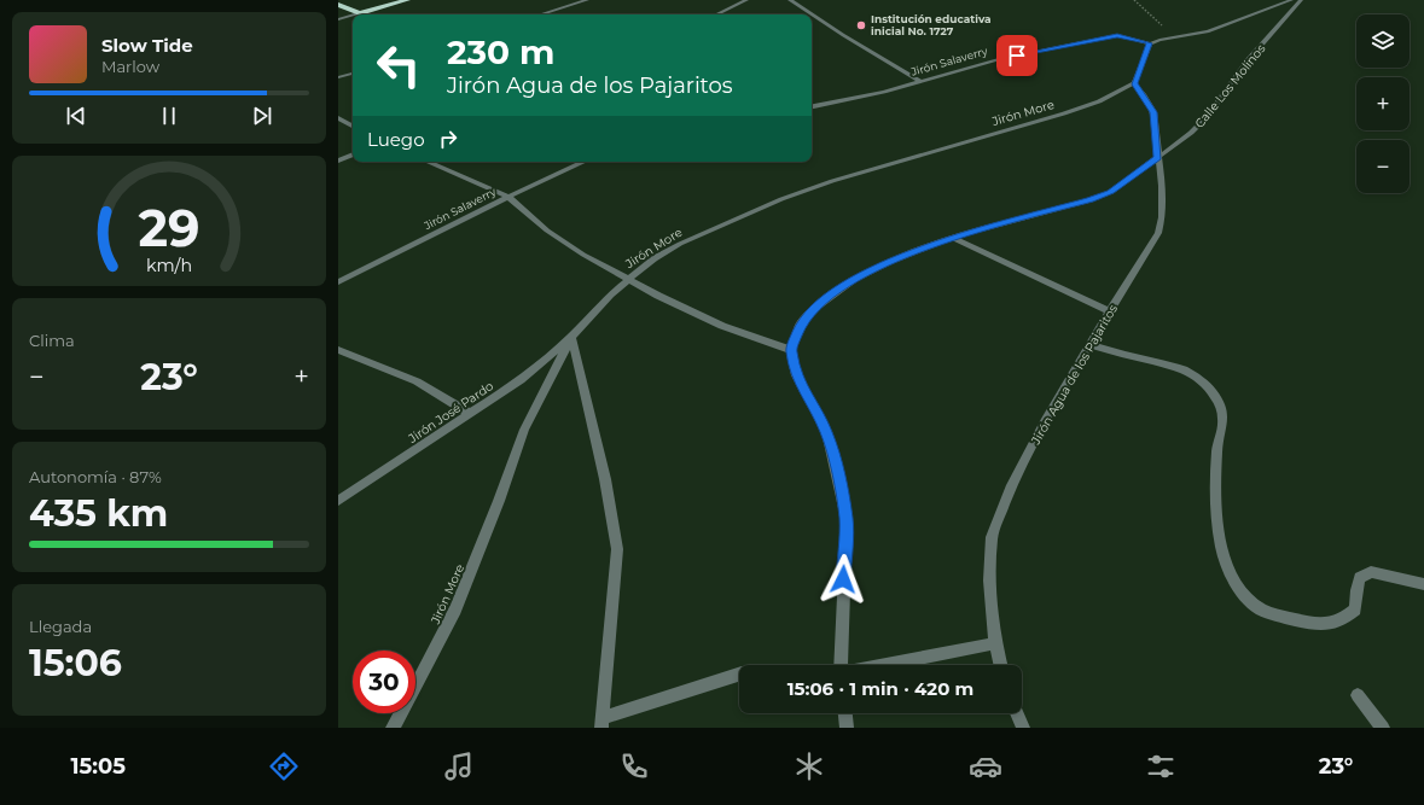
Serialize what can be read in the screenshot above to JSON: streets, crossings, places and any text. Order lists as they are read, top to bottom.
{
  "streets": {
    "street": [
      "Jirón Salaverry",
      "Calle Los Molinos",
      "Jirón More",
      "Jirón Agua de los Pajaritos",
      "Jirón José Pardo"
    ]
  },
  "crossings": [
    ["Calle Los Molinos", "Jirón Agua de los Pajaritos"],
    ["Jirón More", "Jirón Agua de los Pajaritos"],
    ["Jirón More", "Jirón José Pardo"]
  ],
  "places": ["Institución educativa inicial No. 1727"],
  "page": {
    "map_buttons": ["+", "−"],
    "turn": ["230 m", "Jirón Agua de los Pajaritos"],
    "song": ["Slow Tide", "Marlow"],
    "then": "Luego",
    "tile": [
      "Clima",
      ["Autonomía · 87%", "435 km"],
      ["Llegada", "15:06"]
    ],
    "heat": ["−", "23°", "+"],
    "limit": "30",
    "trip": "15:06 · 1 min · 420 m",
    "tabs": ["15:05", "23°"],
    "gauge": ["29", "km/h"]
  }
}
